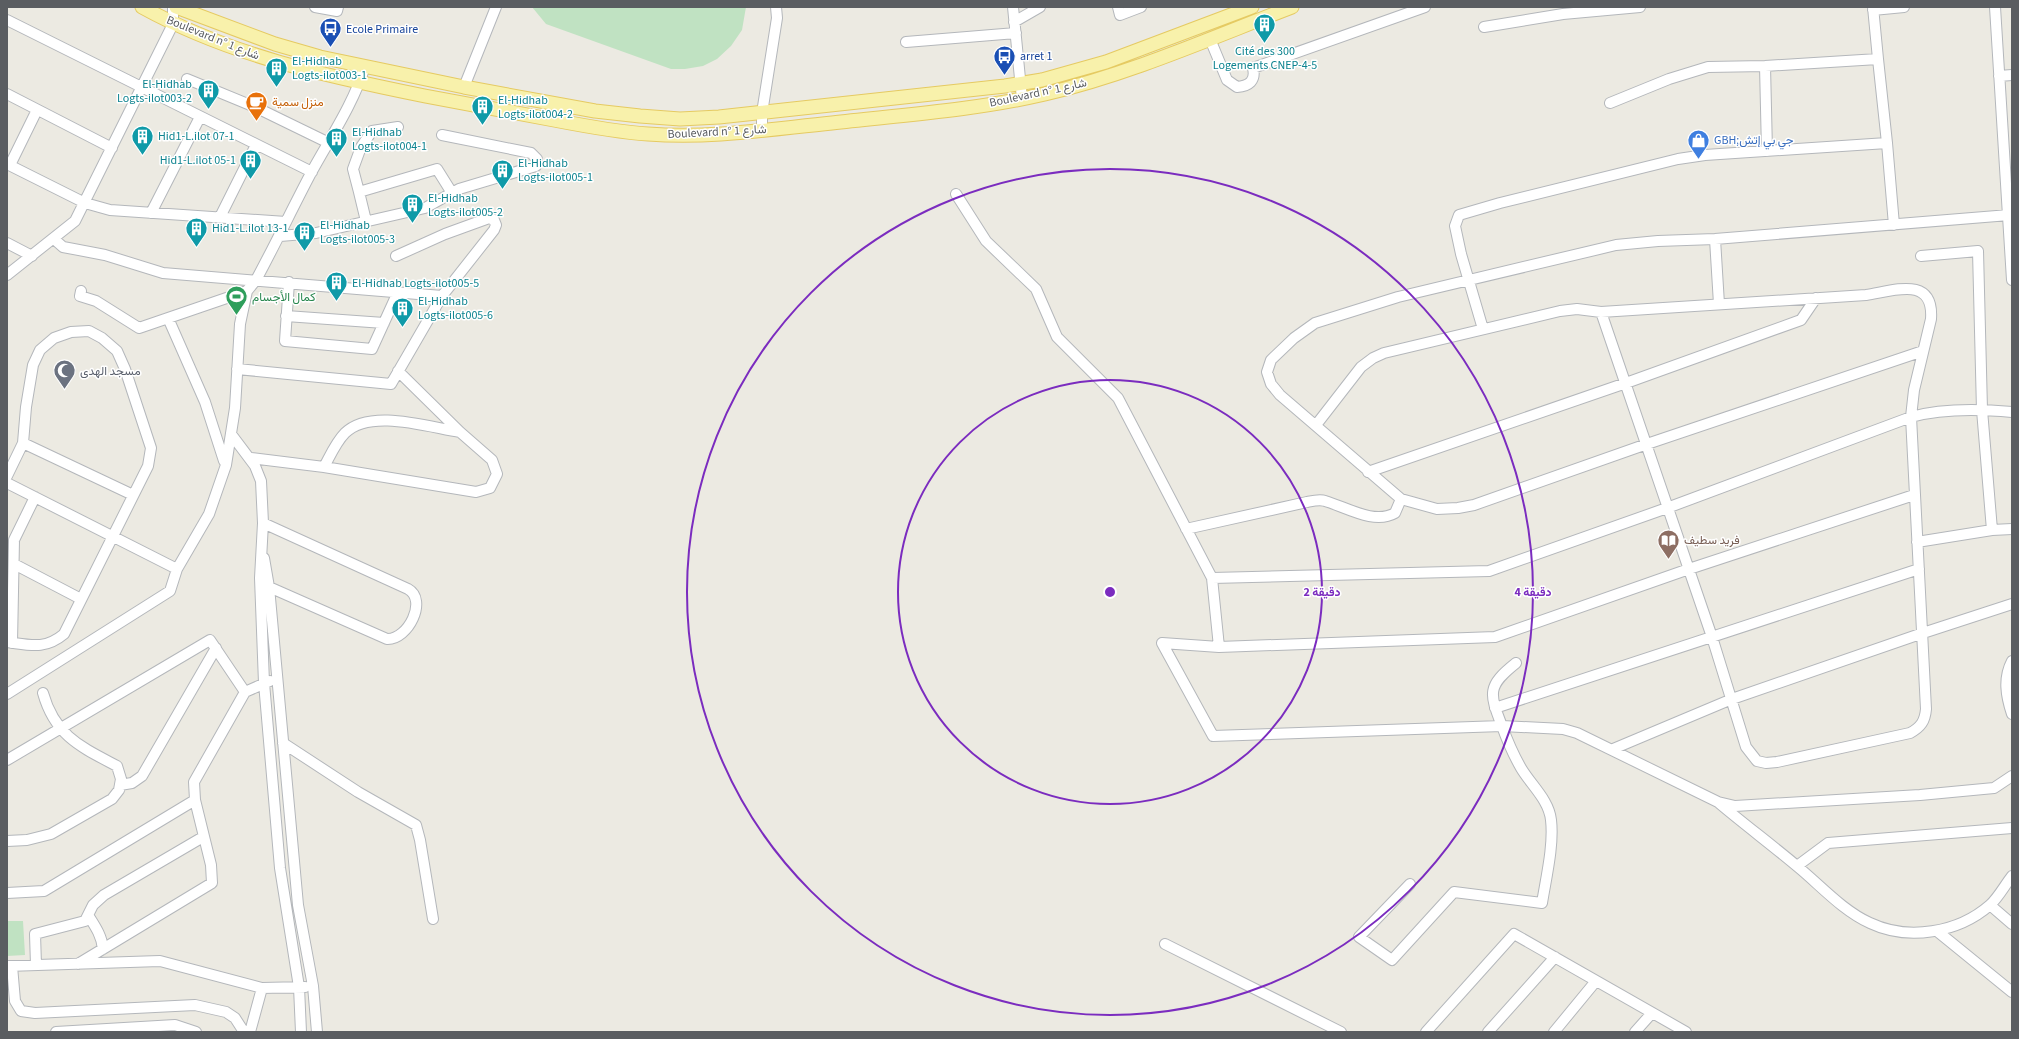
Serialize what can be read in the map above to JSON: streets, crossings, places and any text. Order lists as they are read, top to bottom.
{
  "streets": {
    "main road": ["Boulevard n° شارع 1"]
  },
  "places": {
    "building": [
      "Cité des 300 Logements CNEP-4-5",
      "El-Hidhab Logts-ilot003-1",
      "El-Hidhab Logts-ilot003-2",
      "El-Hidhab Logts-ilot004-2",
      "Hid1-L.ilot 07-1",
      "El-Hidhab Logts-ilot004-1",
      "Hid1-L.ilot 05-1",
      "El-Hidhab Logts-ilot005-1",
      "El-Hidhab Logts-ilot005-2",
      "Hid1-L.ilot 13-1",
      "El-Hidhab Logts-ilot005-3",
      "El-Hidhab Logts-ilot005-5",
      "El-Hidhab Logts-ilot005-6"
    ],
    "bus stop": ["Ecole Primaire", "arret 1"],
    "cafe": ["منزل سمية"],
    "shop": ["GBH;جي بي إتش"],
    "sports": ["كمال الأجسام"],
    "mosque": ["مسجد الهدى"],
    "library": ["فريد سطيف"]
  },
  "rings": ["2 دقيقة", "4 دقيقة"]
}
